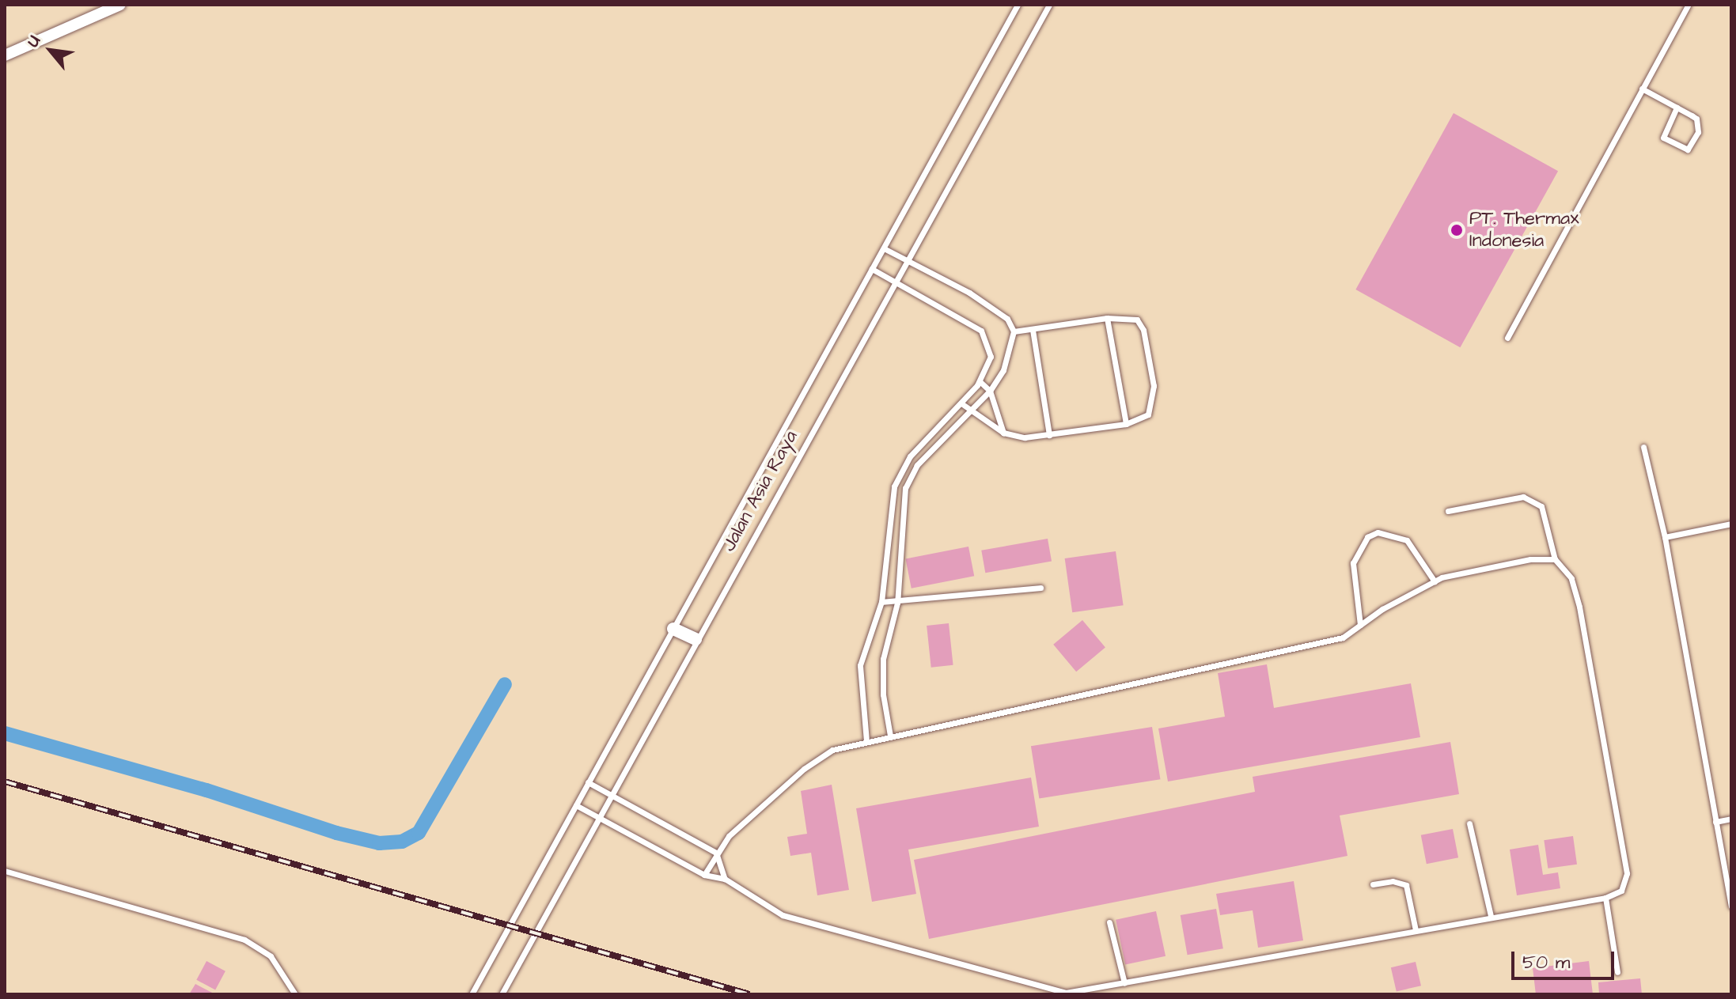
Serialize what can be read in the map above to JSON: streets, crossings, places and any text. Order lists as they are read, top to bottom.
{
  "streets": {
    "lane": ["Jalan Asia Raya"]
  },
  "places": ["PT. Thermax Indonesia"],
  "scale_bar": "50 m",
  "north": "top left"
}
